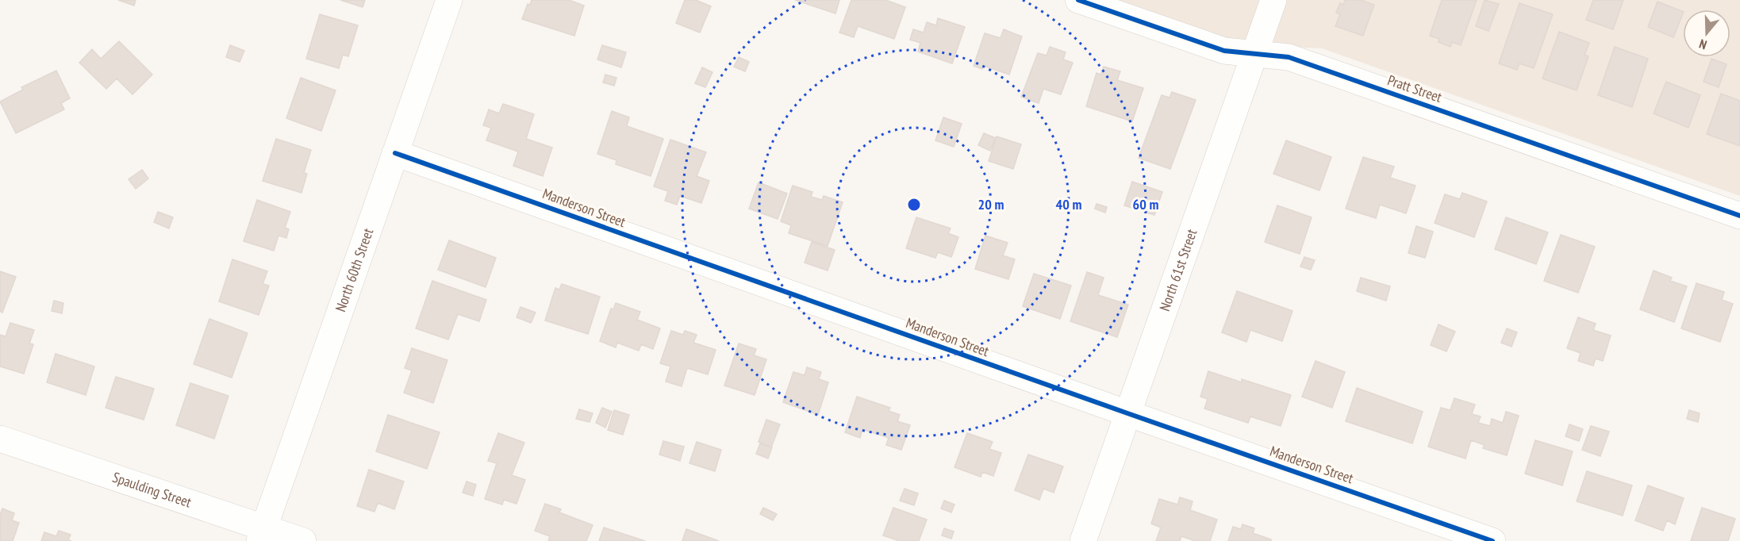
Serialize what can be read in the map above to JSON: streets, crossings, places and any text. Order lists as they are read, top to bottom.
{
  "streets": {
    "street": [
      "Pratt Street",
      "Manderson Street",
      "North 60th Street",
      "North 61st Street",
      "Spaulding Street"
    ]
  },
  "crossings": [
    ["Pratt Street", "North 61st Street"],
    ["Manderson Street", "North 60th Street"],
    ["Manderson Street", "North 61st Street"],
    ["North 60th Street", "Spaulding Street"]
  ],
  "north": "bottom",
  "rings": ["20 m", "40 m", "60 m"]
}
